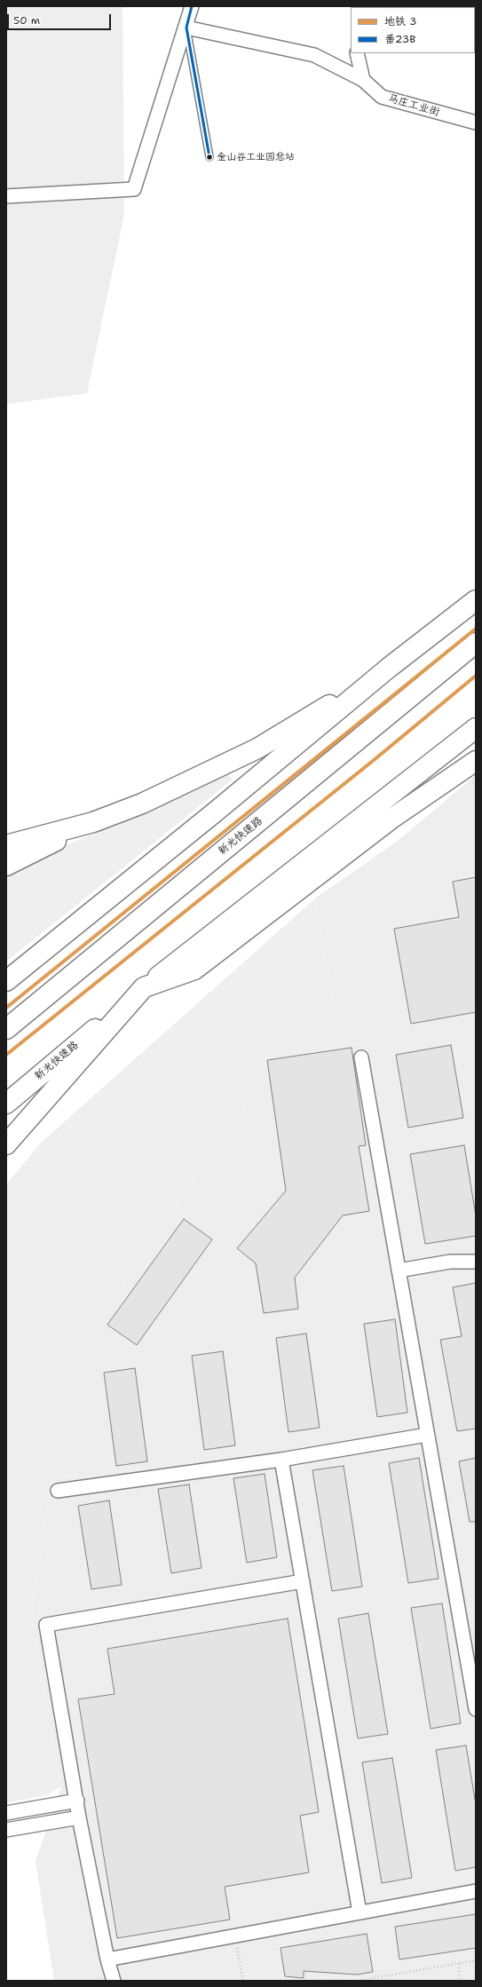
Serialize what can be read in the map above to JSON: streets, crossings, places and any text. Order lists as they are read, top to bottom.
{
  "streets": {
    "highway": ["新光快速路"],
    "street": ["马庄工业街"]
  },
  "places": ["金山谷工业园总站"],
  "lines": ["transit line 番23B", "metro line 3"],
  "legend": ["地铁 3", "番23B"],
  "scale_bar": "50 m"
}
